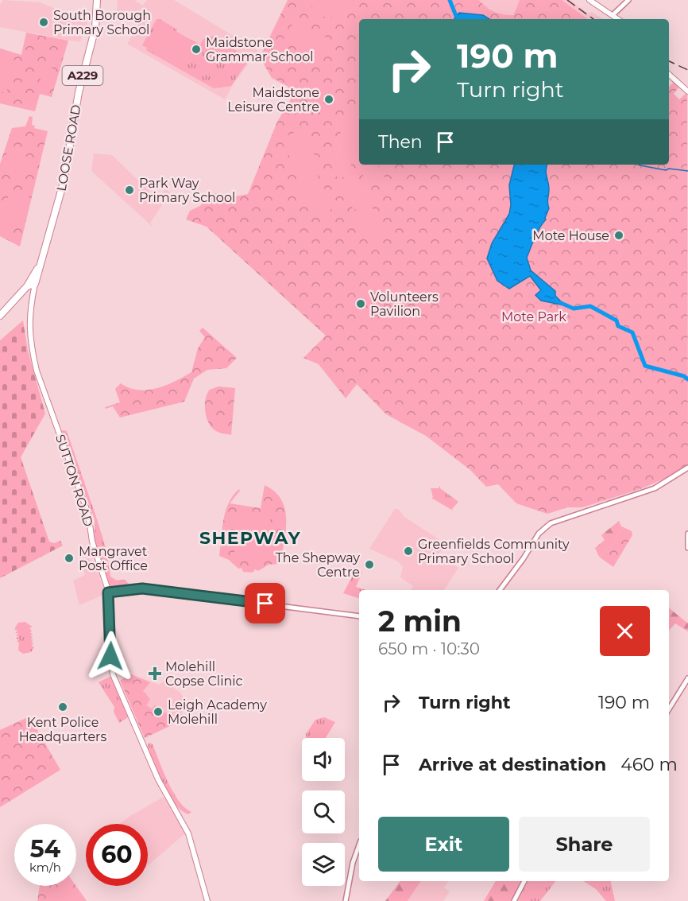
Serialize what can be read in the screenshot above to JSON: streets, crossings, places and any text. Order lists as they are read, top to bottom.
{
  "streets": {
    "highway": ["A229", "LOOSE ROAD"],
    "main road": ["SUTTON ROAD"]
  },
  "crossings": [
    ["LOOSE ROAD", "SUTTON ROAD"]
  ],
  "districts": ["SHEPWAY"],
  "parks": ["Mote Park"],
  "places": {
    "other": [
      "South Borough Primary School",
      "Maidstone Grammar School",
      "Maidstone Leisure Centre",
      "Park Way Primary School",
      "Mote House",
      "Volunteers Pavilion",
      "Greenfields Community Primary School",
      "Mangravet Post Office",
      "The Shepway Centre",
      "Kent Police Headquarters",
      "Leigh Academy Molehill"
    ],
    "health": ["Molehill Copse Clinic"]
  },
  "page": {
    "turn": ["190 m", "Turn right"],
    "then": "Then",
    "heading": ["2 min", "650 m · 10:30"],
    "list": [
      {
        "name": "Turn right",
        "value": "190 m"
      },
      {
        "name": "Arrive at destination",
        "value": "460 m"
      }
    ],
    "buttons": ["Exit", "Share"],
    "speed": "54 km/h",
    "limit": "60"
  }
}
